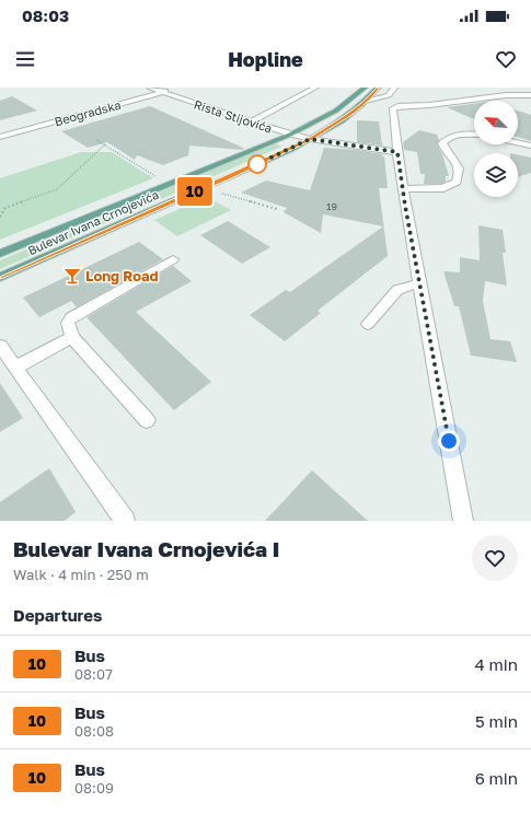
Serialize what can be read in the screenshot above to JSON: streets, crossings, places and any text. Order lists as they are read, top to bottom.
{
  "streets": {
    "main road": ["Bulevar Ivana Crnojevića"],
    "street": ["Beogradska", "Rista Stijovića"]
  },
  "crossings": [
    ["Beogradska", "Rista Stijovića"],
    ["Rista Stijovića", "Bulevar Ivana Crnojevića"]
  ],
  "places": {
    "bar": ["Long Road"]
  },
  "lines": ["bus line 10"],
  "house_numbers": ["19"],
  "north": "top left",
  "page": {
    "status": "08:03",
    "header": "Hopline",
    "on_map": "10",
    "heading": [
      ["Bulevar Ivana Crnojevića I", "Walk · 4 min · 250 m"],
      "Departures"
    ],
    "list": [
      {
        "mark": "10",
        "name": "Bus",
        "note": "08:07",
        "value": "4 min"
      },
      {
        "mark": "10",
        "name": "Bus",
        "note": "08:08",
        "value": "5 min"
      },
      {
        "mark": "10",
        "name": "Bus",
        "note": "08:09",
        "value": "6 min"
      }
    ]
  }
}
